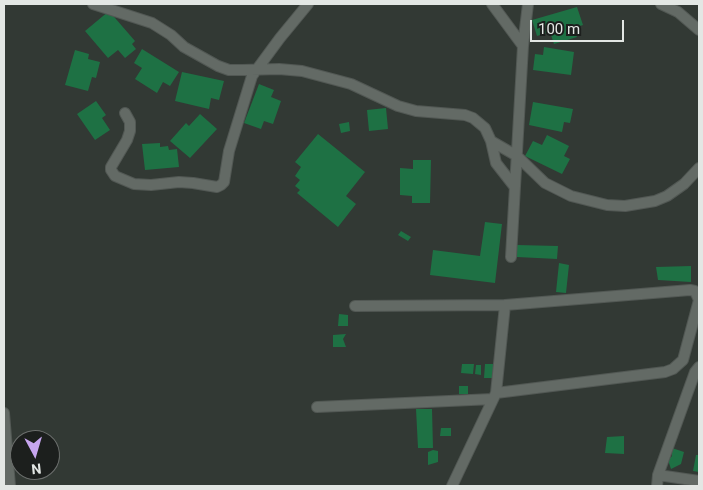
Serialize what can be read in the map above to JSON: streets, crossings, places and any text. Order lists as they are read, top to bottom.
{
  "scale_bar": "100 m",
  "north": "bottom"
}
